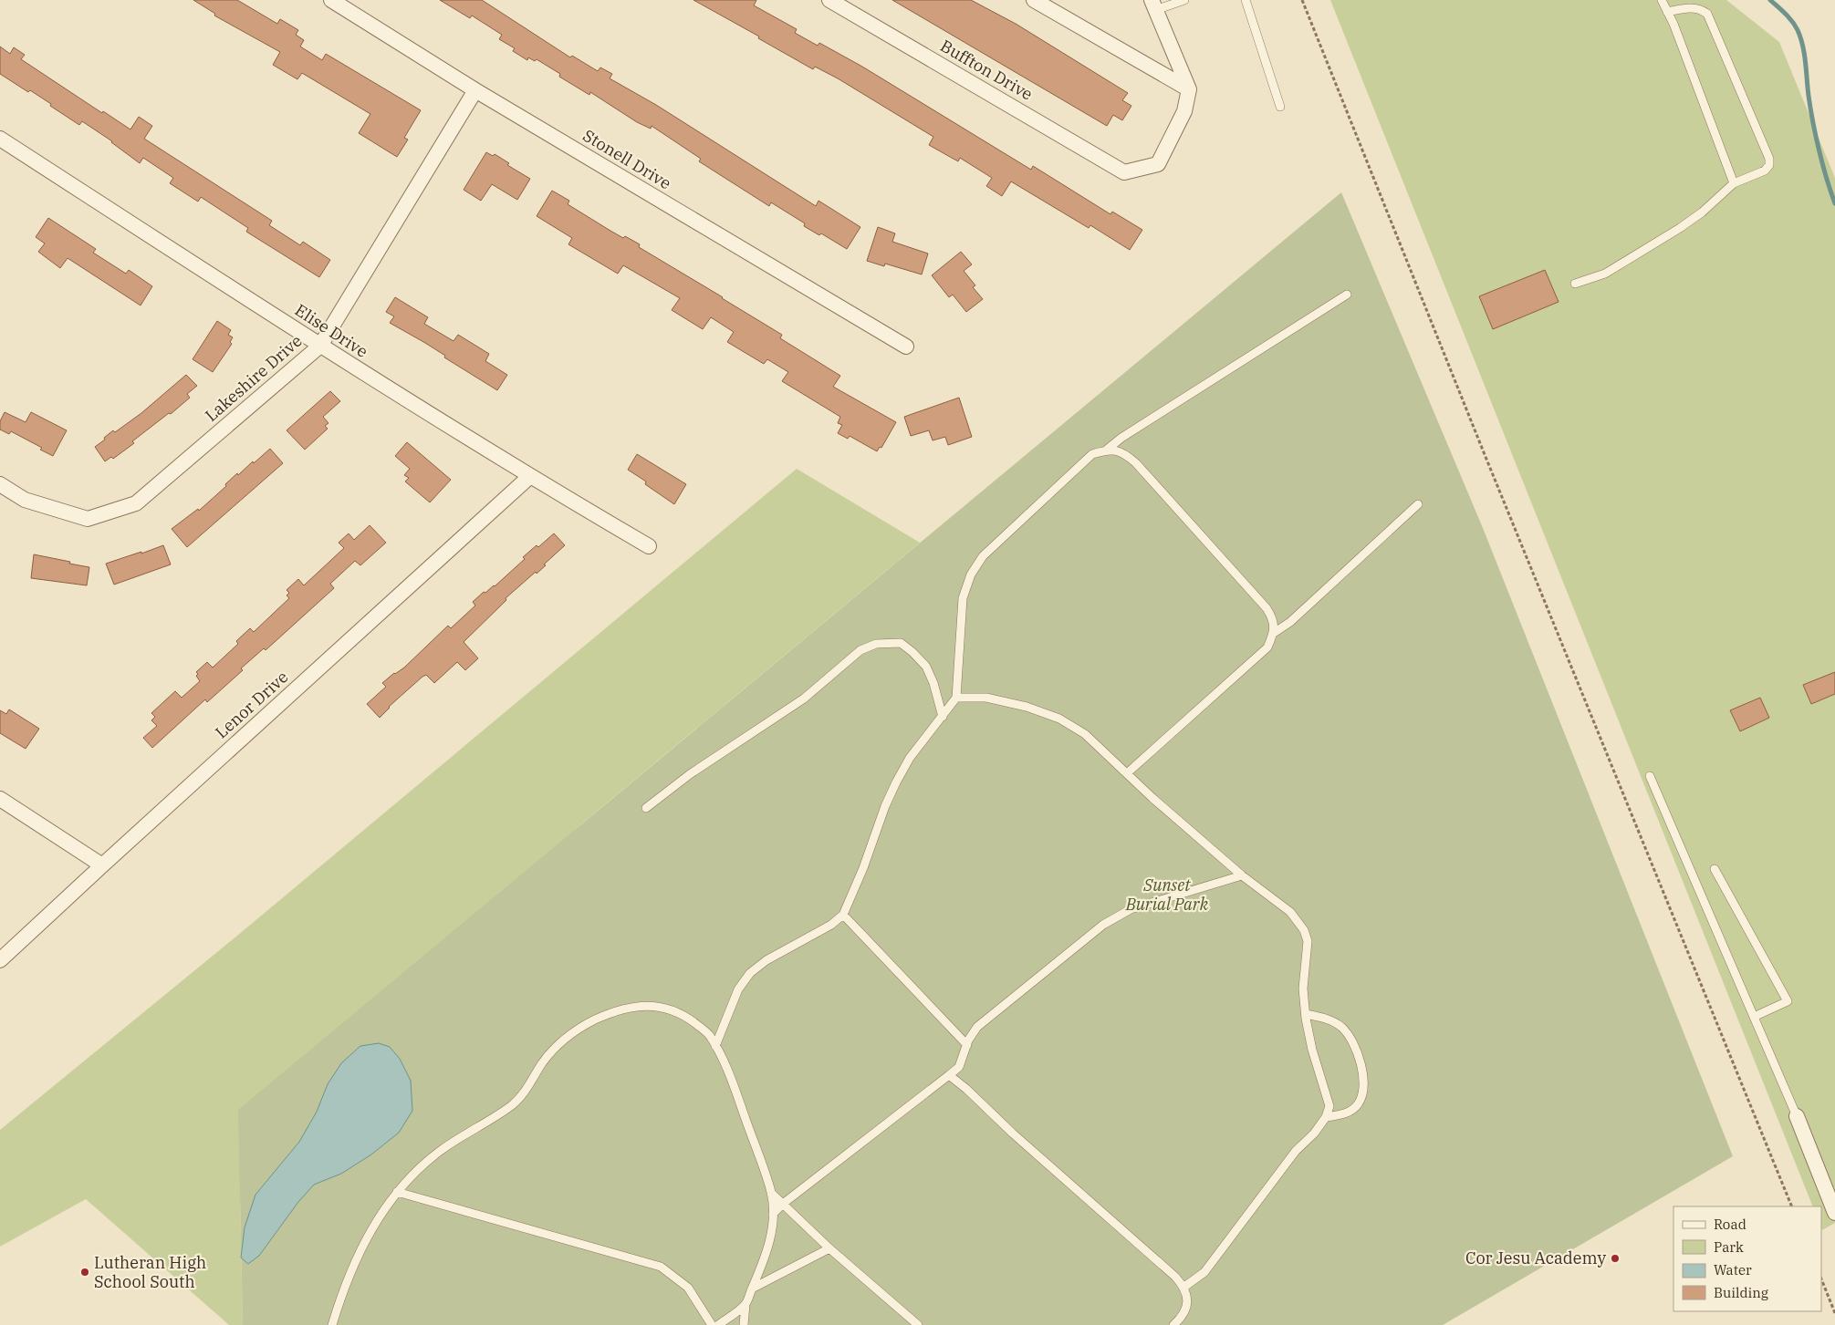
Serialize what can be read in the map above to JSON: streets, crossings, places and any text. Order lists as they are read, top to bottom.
{
  "streets": {
    "street": [
      "Buffton Drive",
      "Stonell Drive",
      "Elise Drive",
      "Lakeshire Drive",
      "Lenor Drive"
    ]
  },
  "crossings": [
    ["Stonell Drive", "Lakeshire Drive"],
    ["Elise Drive", "Lakeshire Drive"],
    ["Elise Drive", "Lenor Drive"]
  ],
  "parks": ["Sunset Burial Park"],
  "places": ["Cor Jesu Academy", "Lutheran High School South"],
  "legend": [
    "Road",
    "Park",
    "Water",
    "Building"
  ]
}
